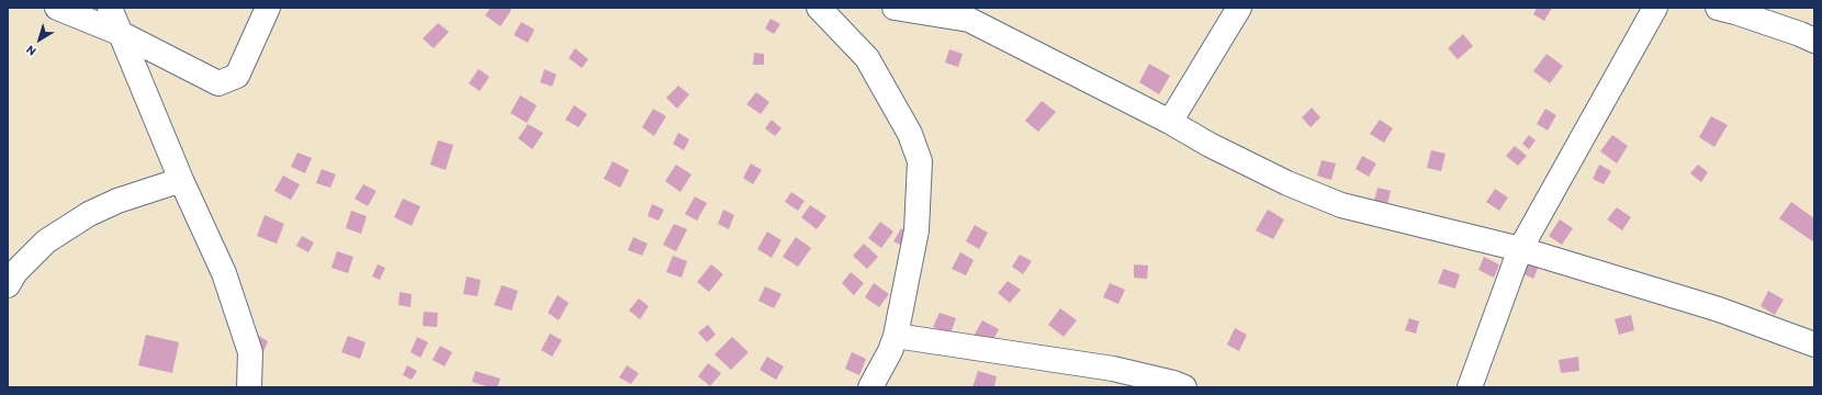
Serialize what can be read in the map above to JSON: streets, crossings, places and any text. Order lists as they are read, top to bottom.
{
  "north": "bottom left"
}
